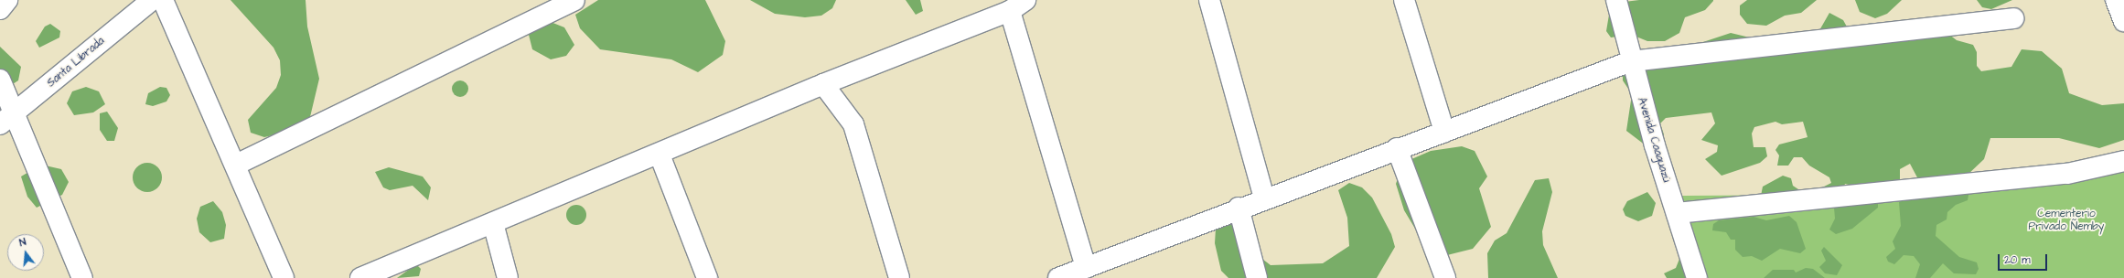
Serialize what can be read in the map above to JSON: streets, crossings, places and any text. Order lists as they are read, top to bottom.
{
  "streets": {
    "street": ["Santa Librada", "Avenida Caaguazú"]
  },
  "parks": ["Cementerio Privado Ñemby"],
  "scale_bar": "20 m",
  "north": "top"
}
